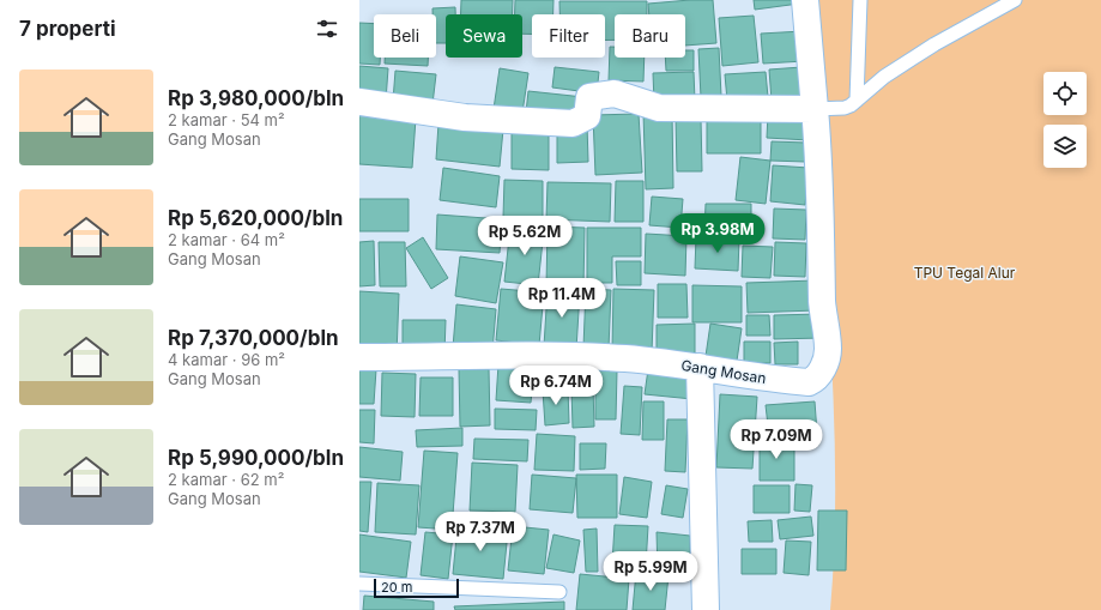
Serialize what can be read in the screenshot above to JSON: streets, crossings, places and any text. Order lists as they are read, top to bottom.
{
  "streets": {
    "street": ["Gang Mosan"]
  },
  "parks": ["TPU Tegal Alur"],
  "scale_bar": "20 m",
  "page": {
    "heading": "7 properti",
    "chip": [
      "Beli",
      "Sewa",
      "Filter",
      "Baru"
    ],
    "list": [
      {
        "name": "Rp 3,980,000/bln",
        "note": "2 kamar · 54 m² · Gang Mosan"
      },
      {
        "name": "Rp 5,620,000/bln",
        "note": "2 kamar · 64 m² · Gang Mosan"
      },
      {
        "name": "Rp 7,370,000/bln",
        "note": "4 kamar · 96 m² · Gang Mosan"
      },
      {
        "name": "Rp 5,990,000/bln",
        "note": "2 kamar · 62 m² · Gang Mosan"
      }
    ],
    "price": [
      "Rp 3.98M",
      "Rp 5.62M",
      "Rp 11.4M",
      "Rp 6.74M",
      "Rp 7.09M",
      "Rp 7.37M",
      "Rp 5.99M"
    ],
    "scale": "20 m"
  }
}
